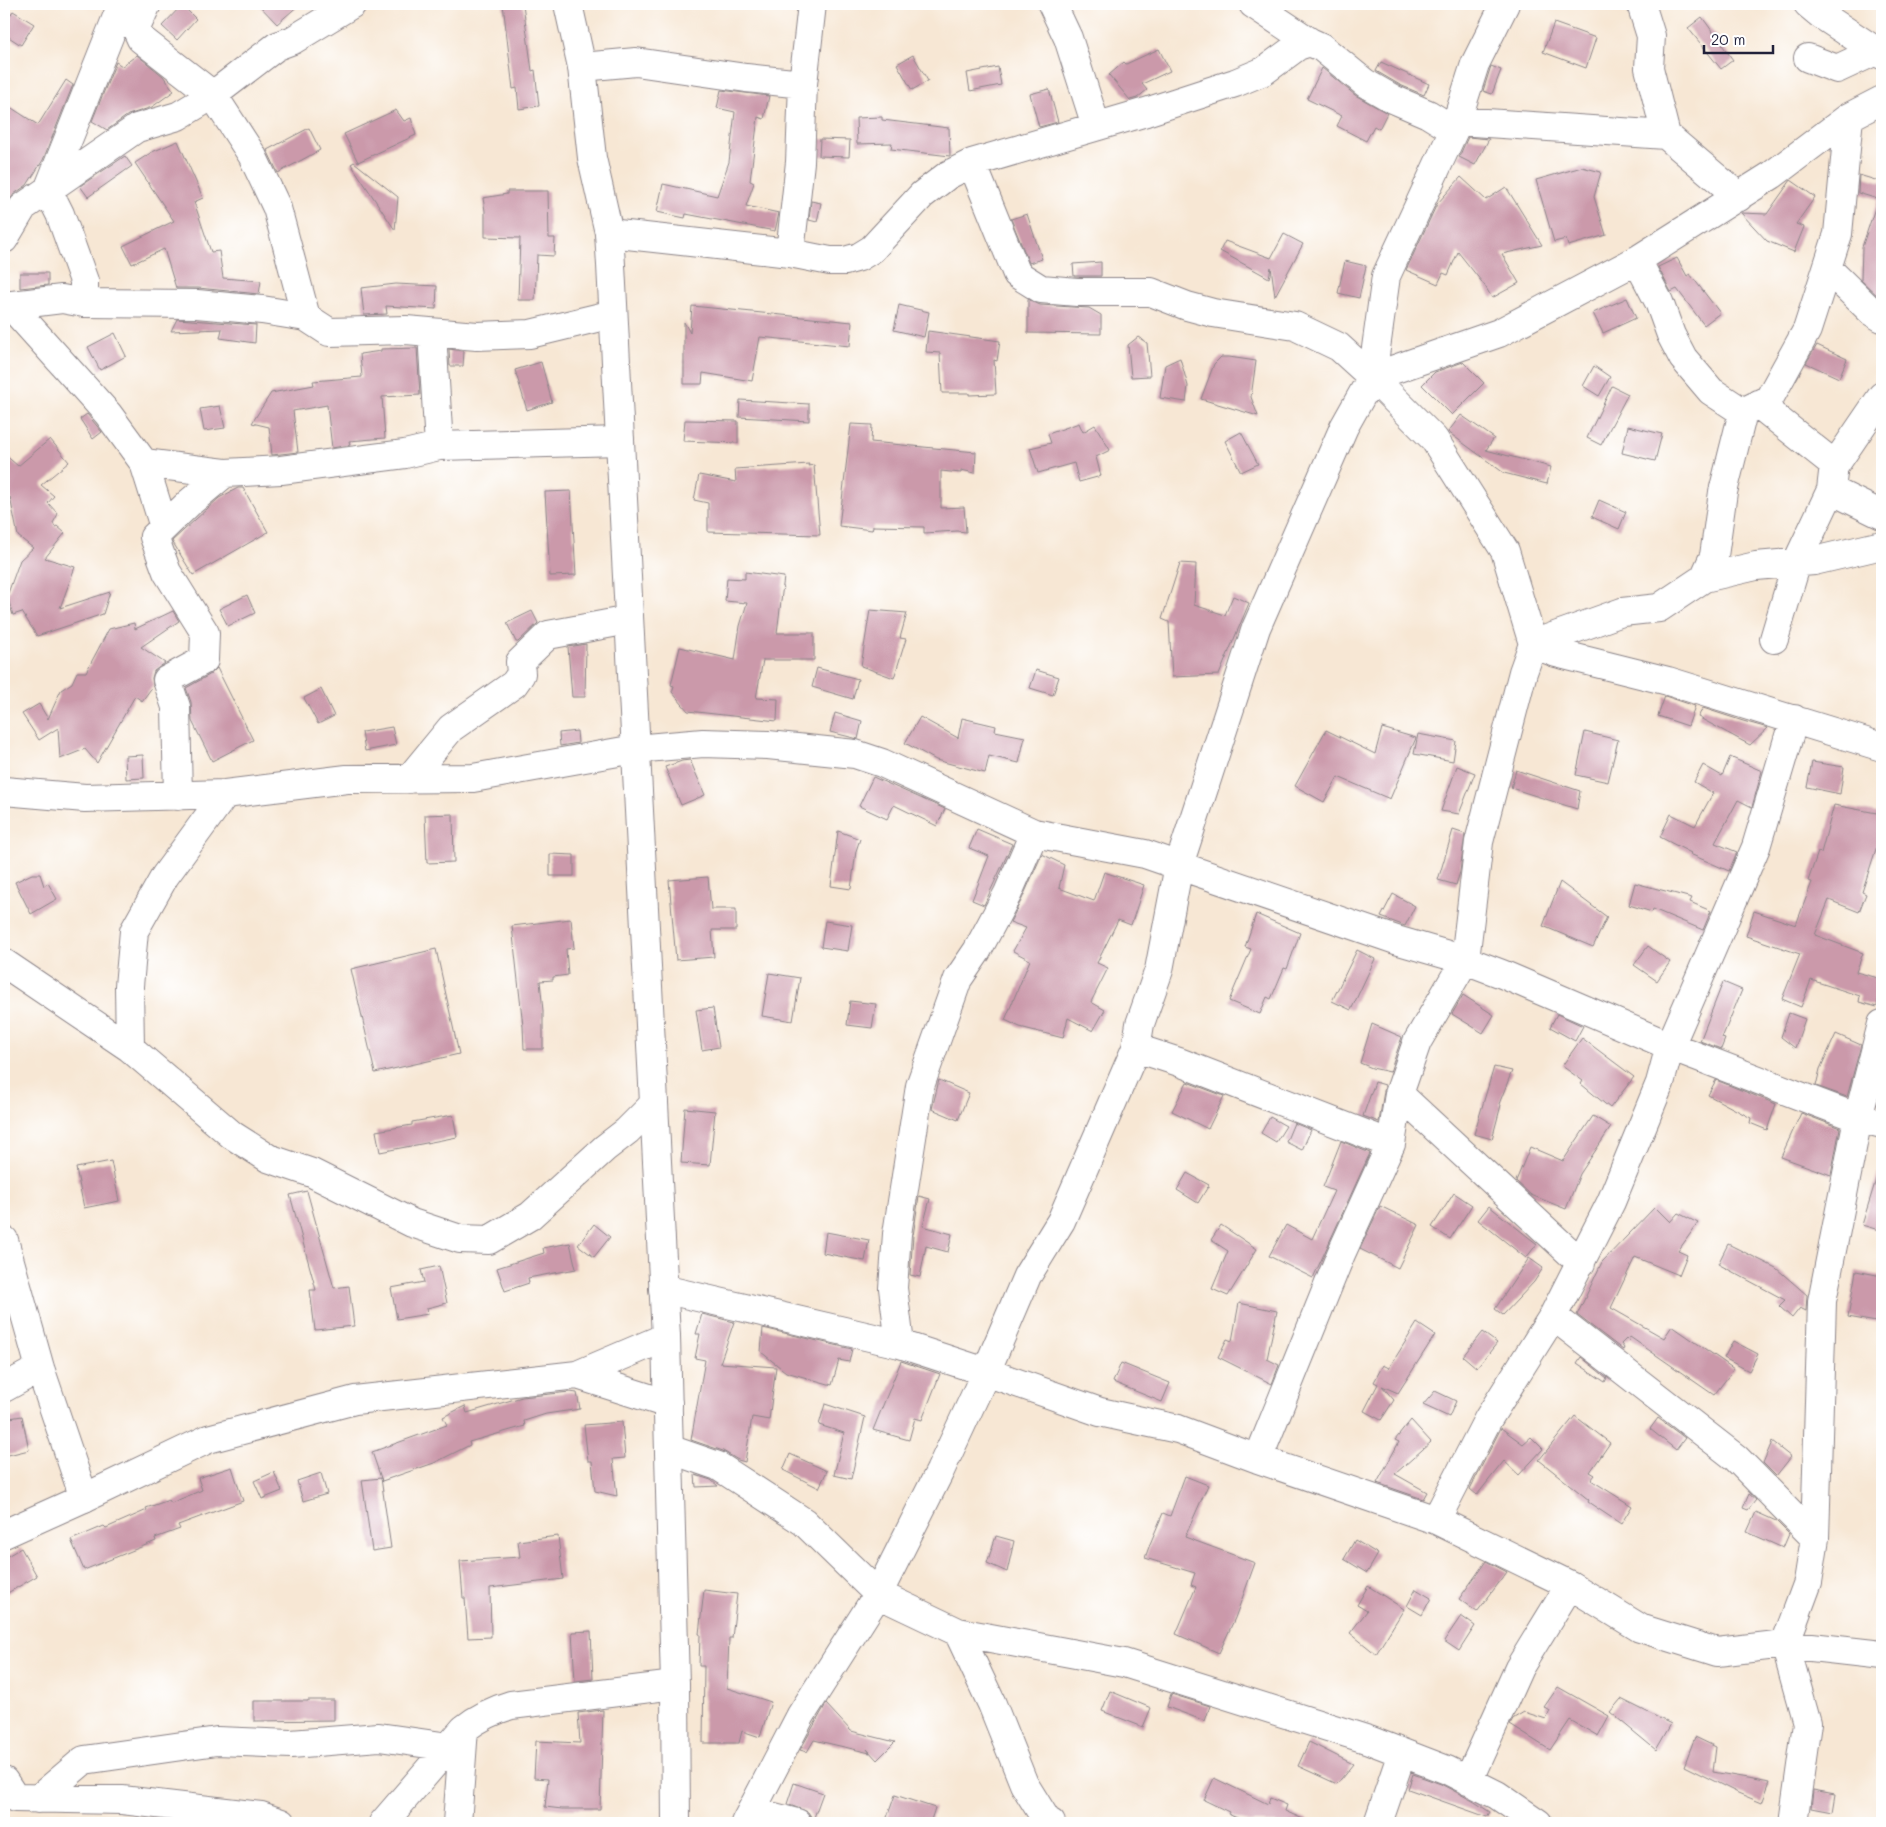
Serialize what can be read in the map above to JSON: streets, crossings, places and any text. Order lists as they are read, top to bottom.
{
  "scale_bar": "20 m"
}
